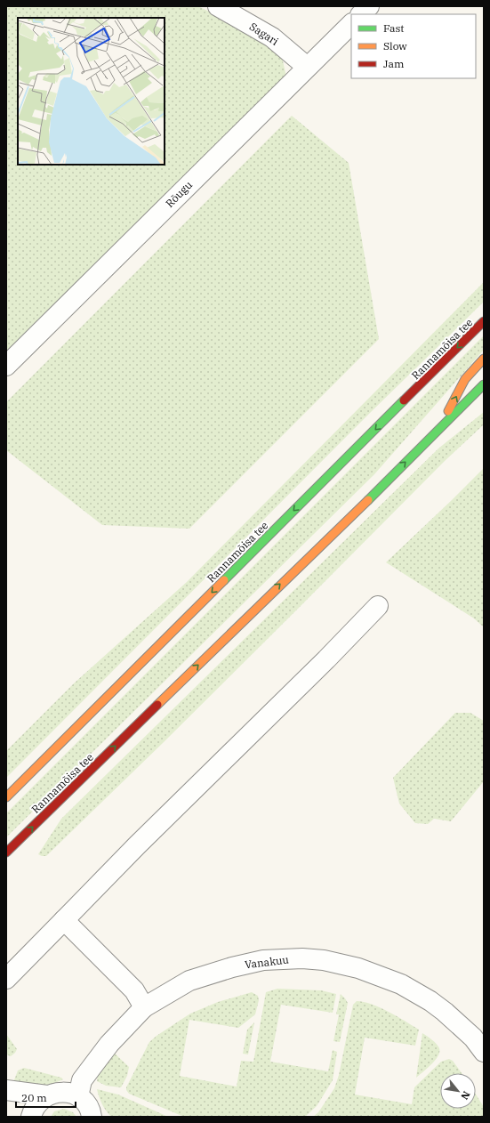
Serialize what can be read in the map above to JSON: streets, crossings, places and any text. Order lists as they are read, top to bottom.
{
  "streets": {
    "main road": ["Rannamõisa tee"],
    "street": ["Sagari", "Rõugu", "Vanakuu"]
  },
  "crossings": [
    ["Sagari", "Rõugu"]
  ],
  "legend": ["Fast", "Slow", "Jam"],
  "scale_bar": "20 m",
  "north": "bottom right"
}
